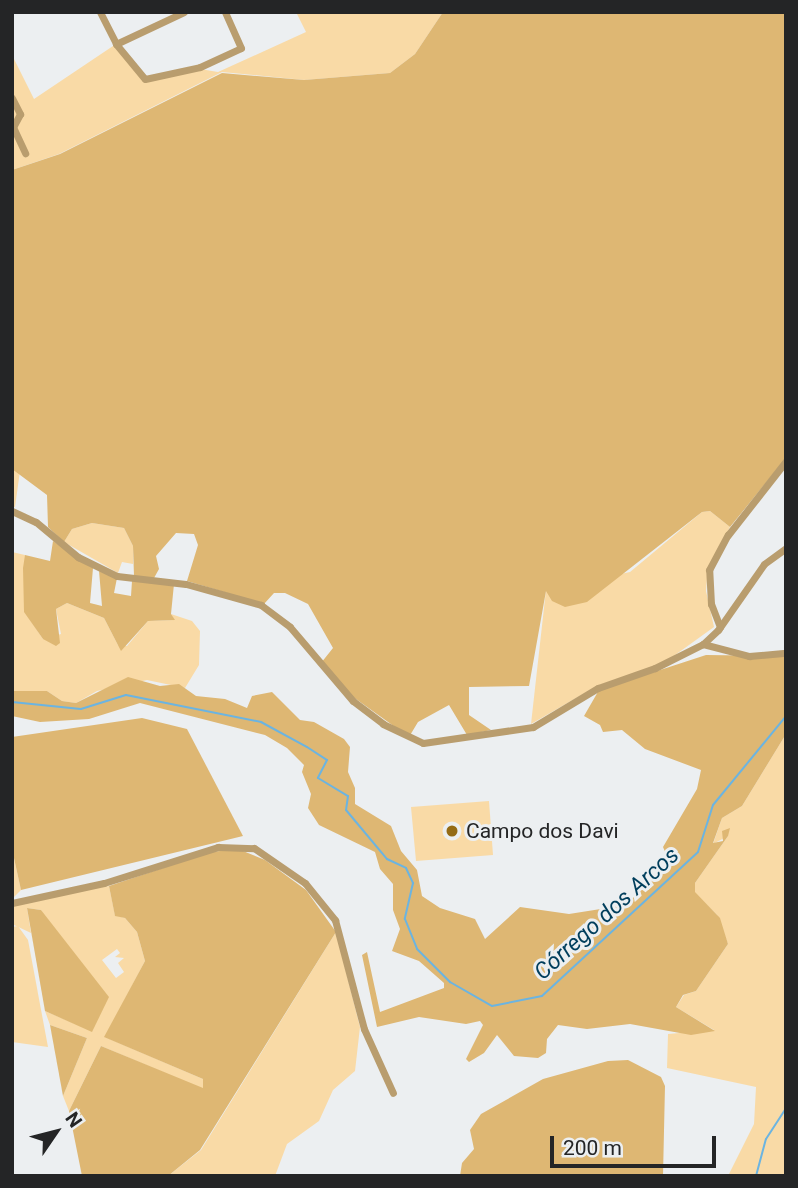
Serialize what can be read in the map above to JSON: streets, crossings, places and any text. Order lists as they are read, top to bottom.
{
  "water": ["Córrego dos Arcos"],
  "places": ["Campo dos Davi"],
  "scale_bar": "200 m",
  "north": "top right"
}
